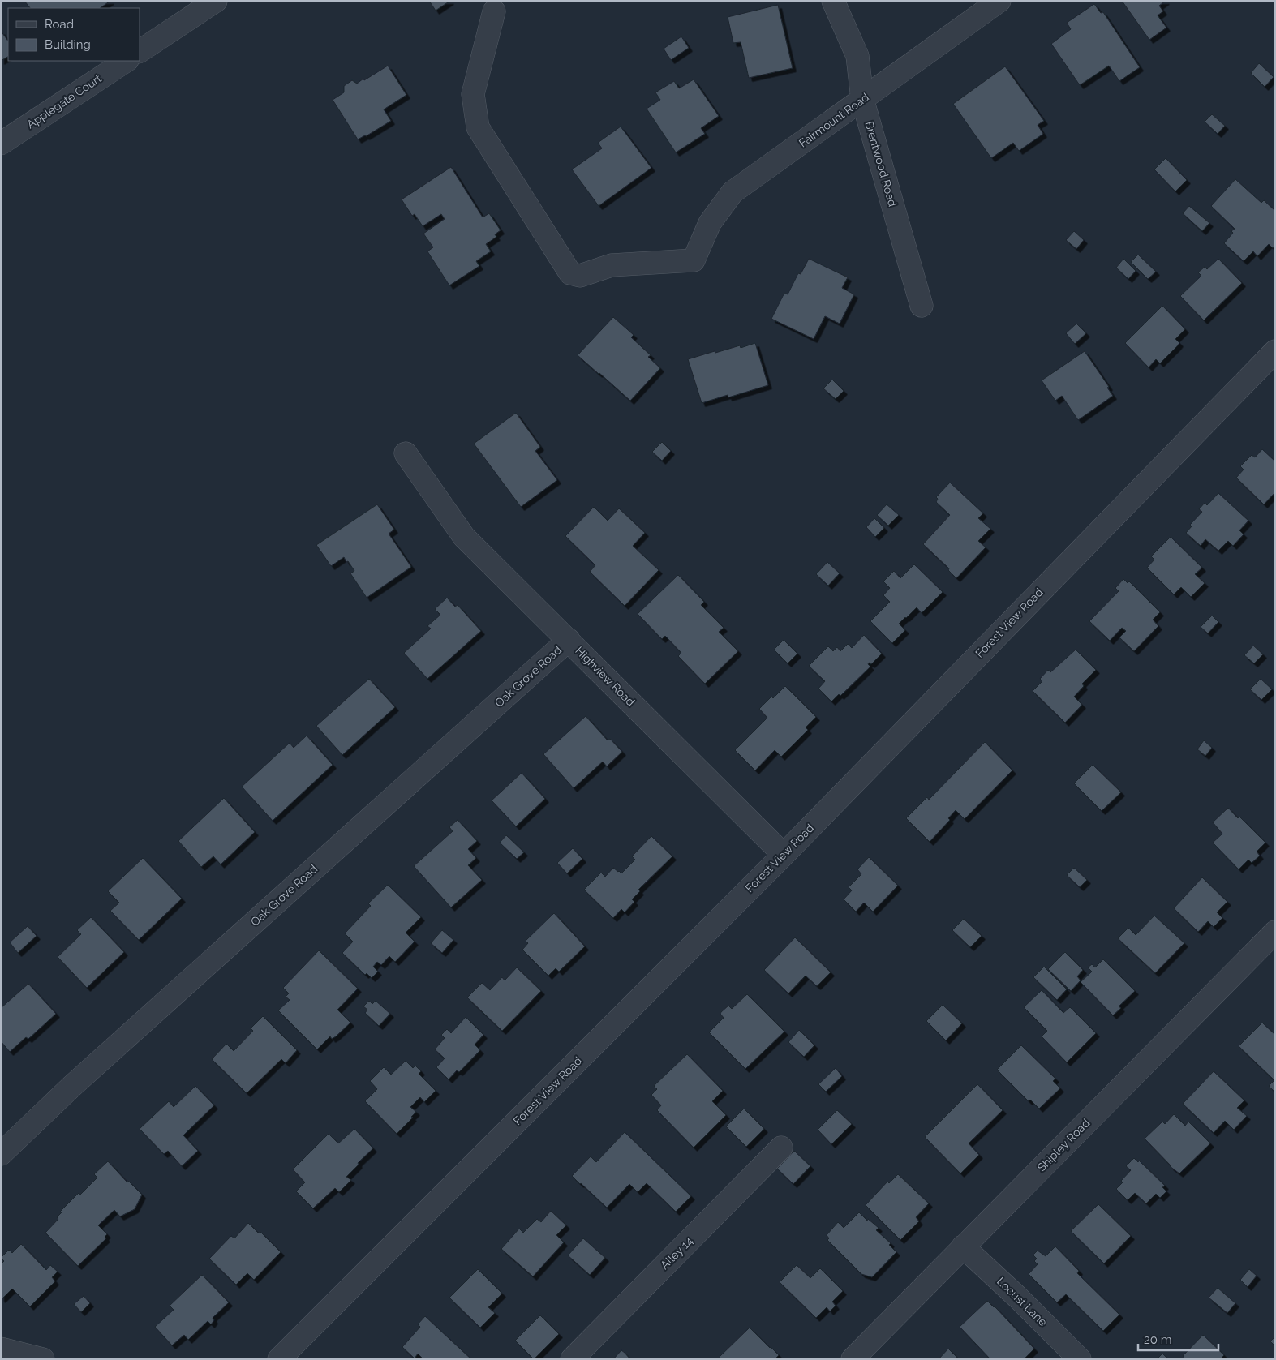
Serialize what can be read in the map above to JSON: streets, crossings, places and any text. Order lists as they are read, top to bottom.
{
  "streets": {
    "street": [
      "Applegate Court",
      "Fairmount Road",
      "Brentwood Road",
      "Forest View Road",
      "Oak Grove Road",
      "Highview Road",
      "Shipley Road",
      "Alley 14",
      "Locust Lane"
    ]
  },
  "crossings": [
    ["Fairmount Road", "Brentwood Road"],
    ["Forest View Road", "Highview Road"],
    ["Oak Grove Road", "Highview Road"],
    ["Shipley Road", "Locust Lane"]
  ],
  "legend": ["Road", "Building"],
  "scale_bar": "20 m"
}
